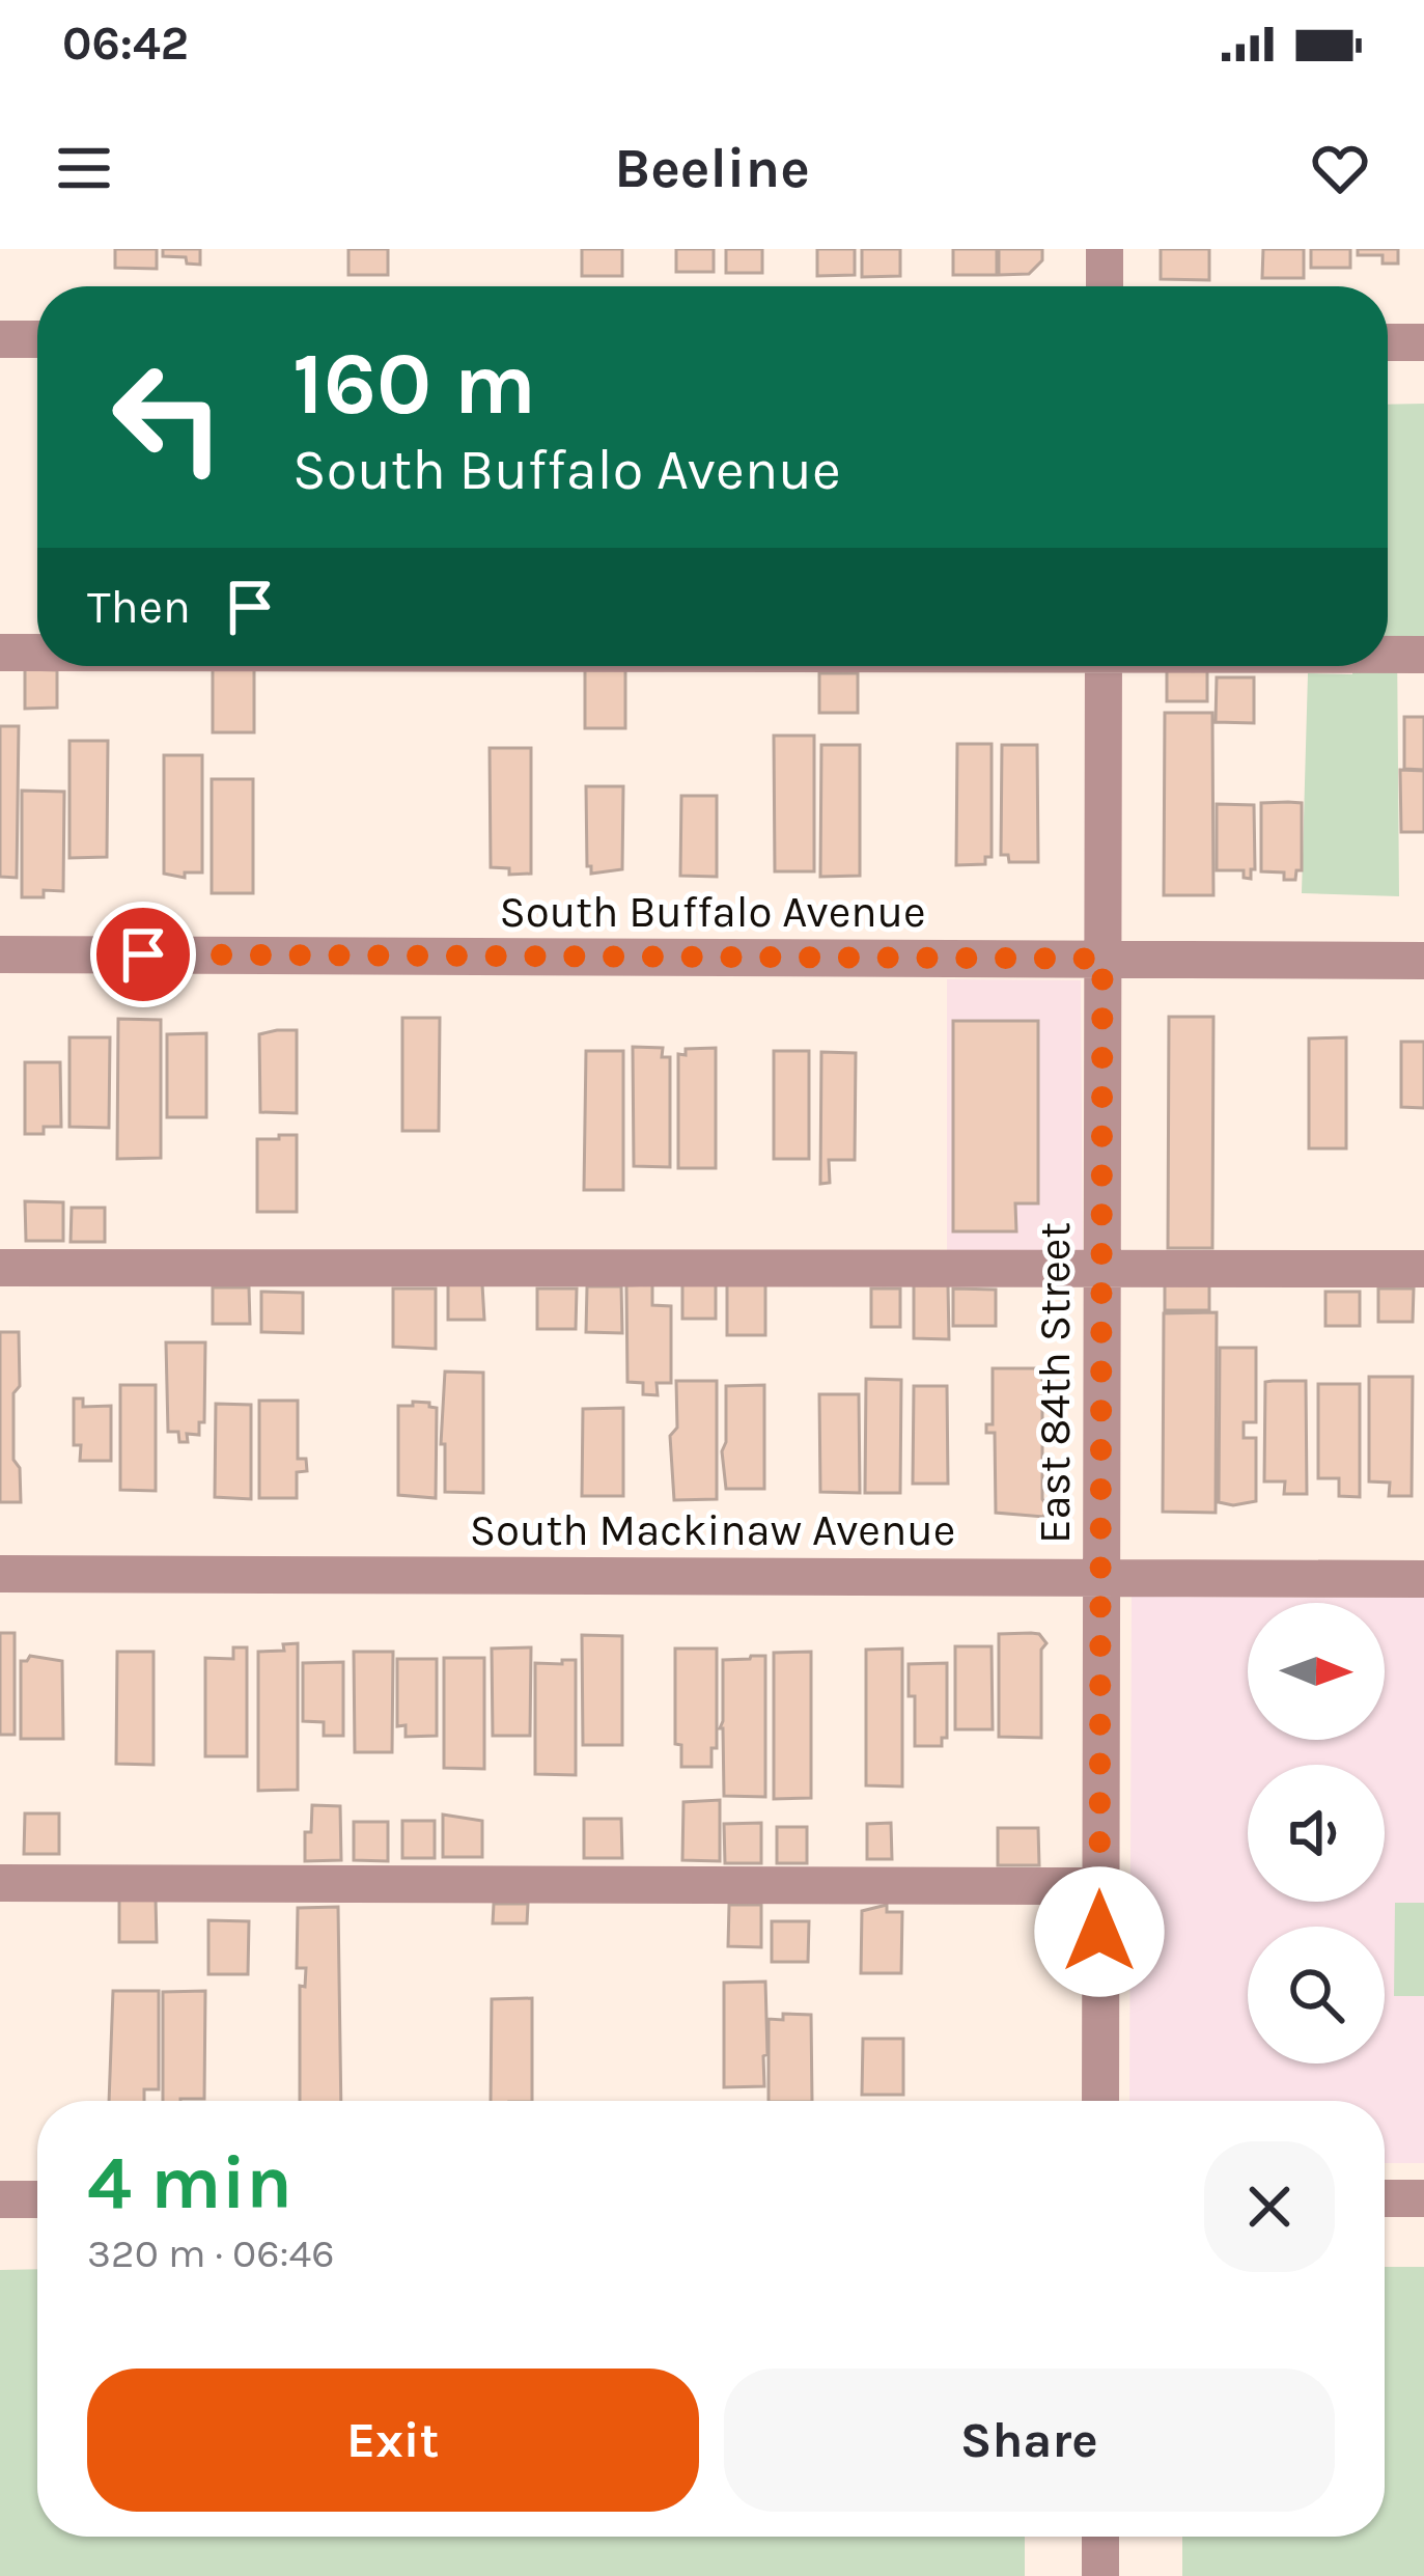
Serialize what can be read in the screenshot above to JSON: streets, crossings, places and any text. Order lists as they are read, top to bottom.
{
  "streets": {
    "street": ["South Buffalo Avenue", "East 84th Street", "South Mackinaw Avenue"]
  },
  "crossings": [
    ["South Buffalo Avenue", "East 84th Street"],
    ["East 84th Street", "South Mackinaw Avenue"]
  ],
  "north": "right",
  "page": {
    "status": "06:42",
    "header": "Beeline",
    "turn": ["160 m", "South Buffalo Avenue"],
    "then": "Then",
    "heading": ["4 min", "320 m · 06:46"],
    "buttons": ["Exit", "Share"]
  }
}
